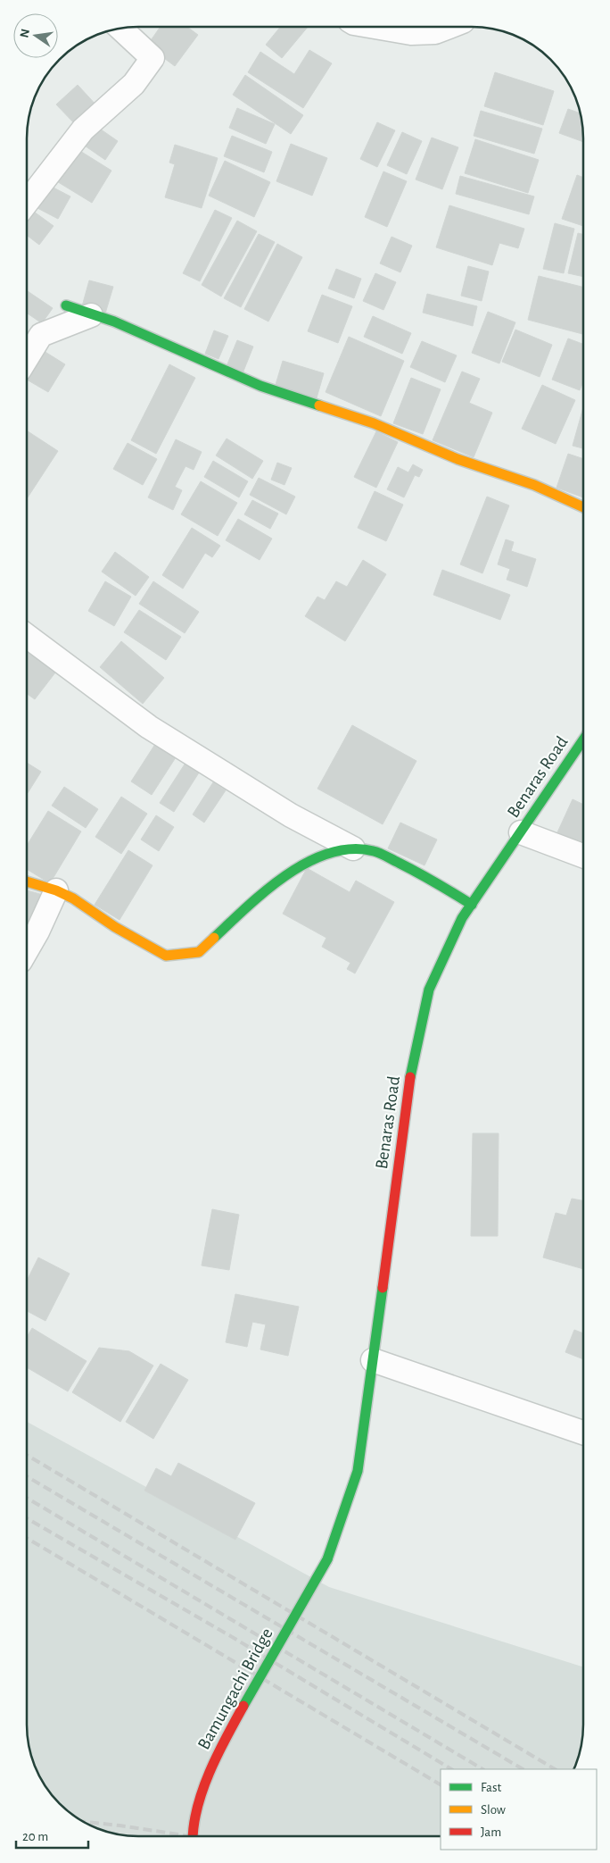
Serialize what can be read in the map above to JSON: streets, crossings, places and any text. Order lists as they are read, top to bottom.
{
  "streets": {
    "main road": ["Benaras Road", "Bamungachi Bridge"]
  },
  "crossings": [
    ["Benaras Road", "Bamungachi Bridge"]
  ],
  "legend": ["Fast", "Slow", "Jam"],
  "scale_bar": "20 m",
  "north": "left"
}
